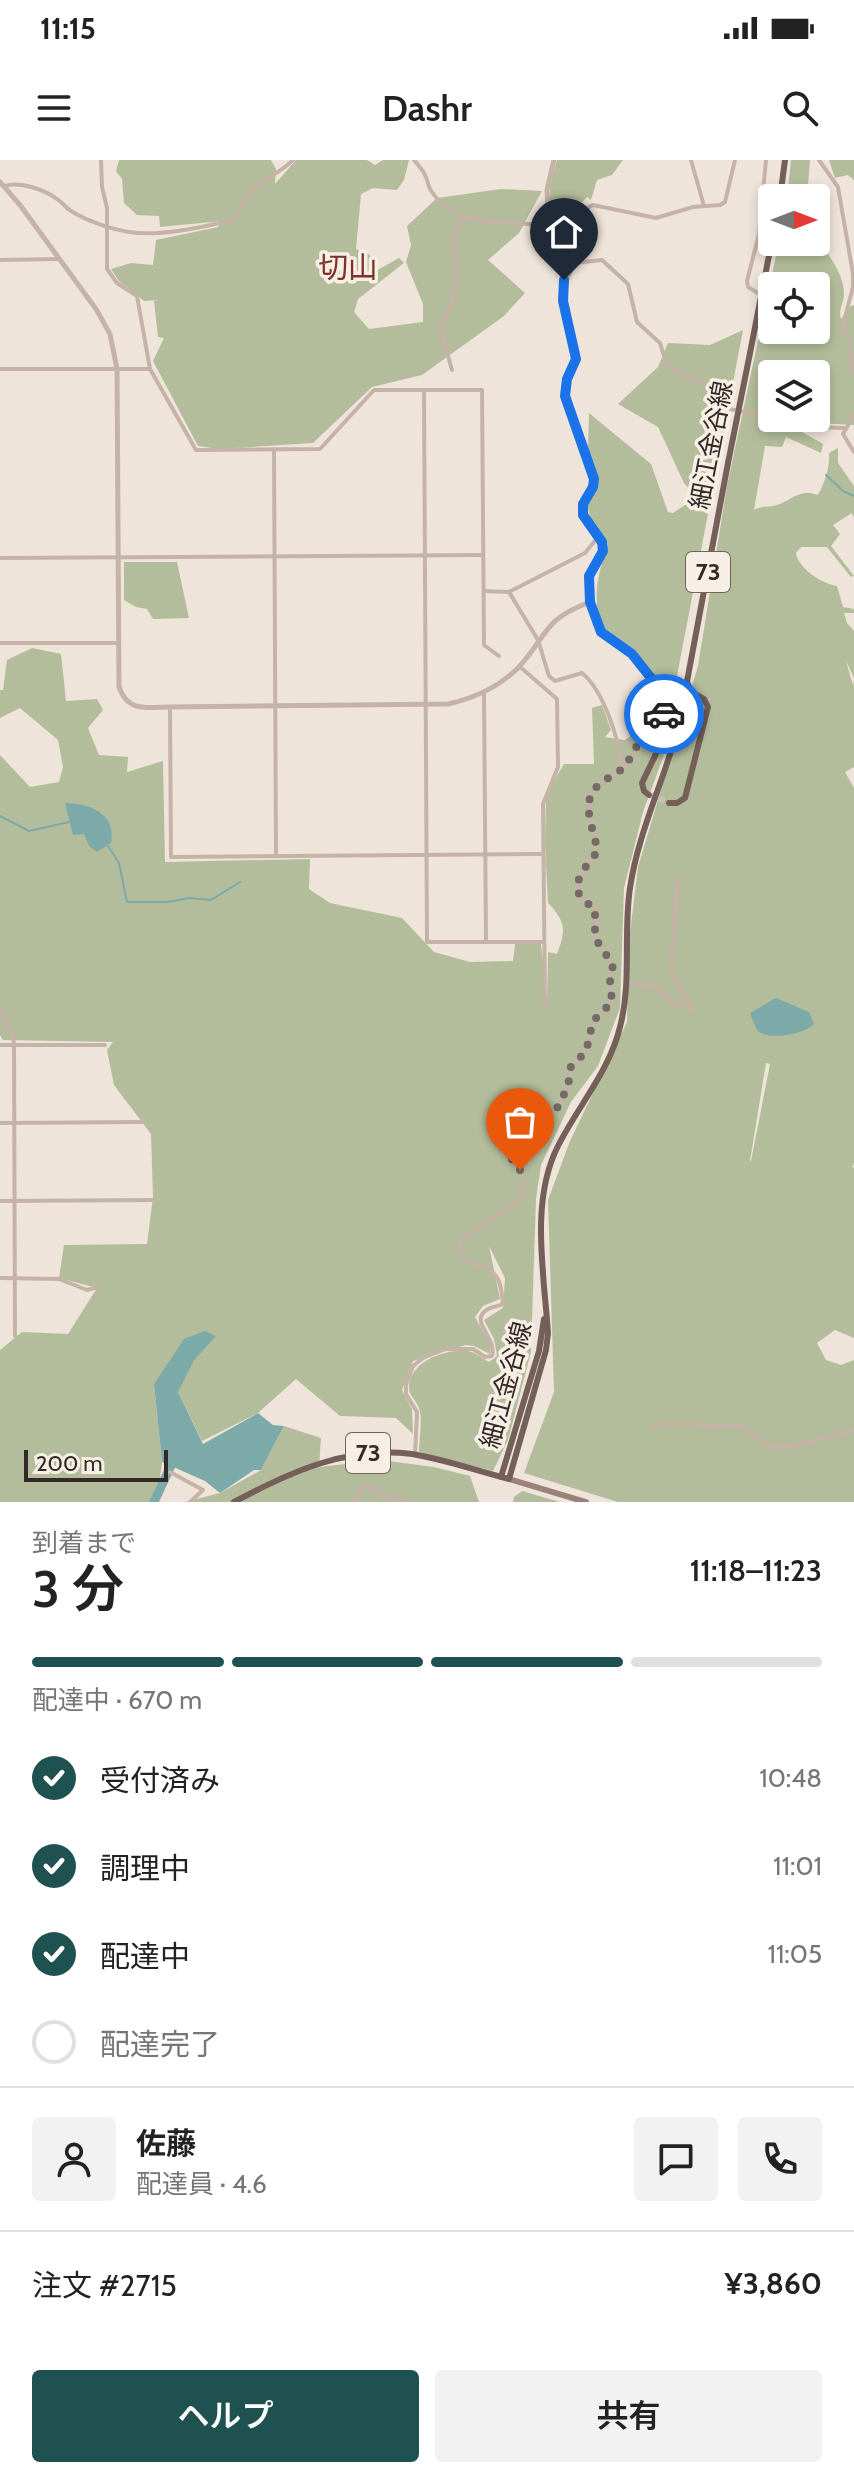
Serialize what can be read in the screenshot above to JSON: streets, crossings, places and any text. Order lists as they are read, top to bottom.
{
  "streets": {
    "main road": ["細江金谷線", "73"]
  },
  "districts": ["切山"],
  "scale_bar": "200 m",
  "north": "right",
  "page": {
    "status": "11:15",
    "header": "Dashr",
    "scale": "200 m",
    "heading": ["3 分", "到着まで", "11:18–11:23"],
    "panel": [
      "佐藤",
      "配達員 · 4.6",
      "注文 #2715",
      "¥3,860"
    ],
    "bar": "配達中 · 670 m",
    "list": [
      ["受付済み", "10:48"],
      ["調理中", "11:01"],
      ["配達中", "11:05"],
      "配達完了"
    ],
    "buttons": ["ヘルプ", "共有"]
  }
}
